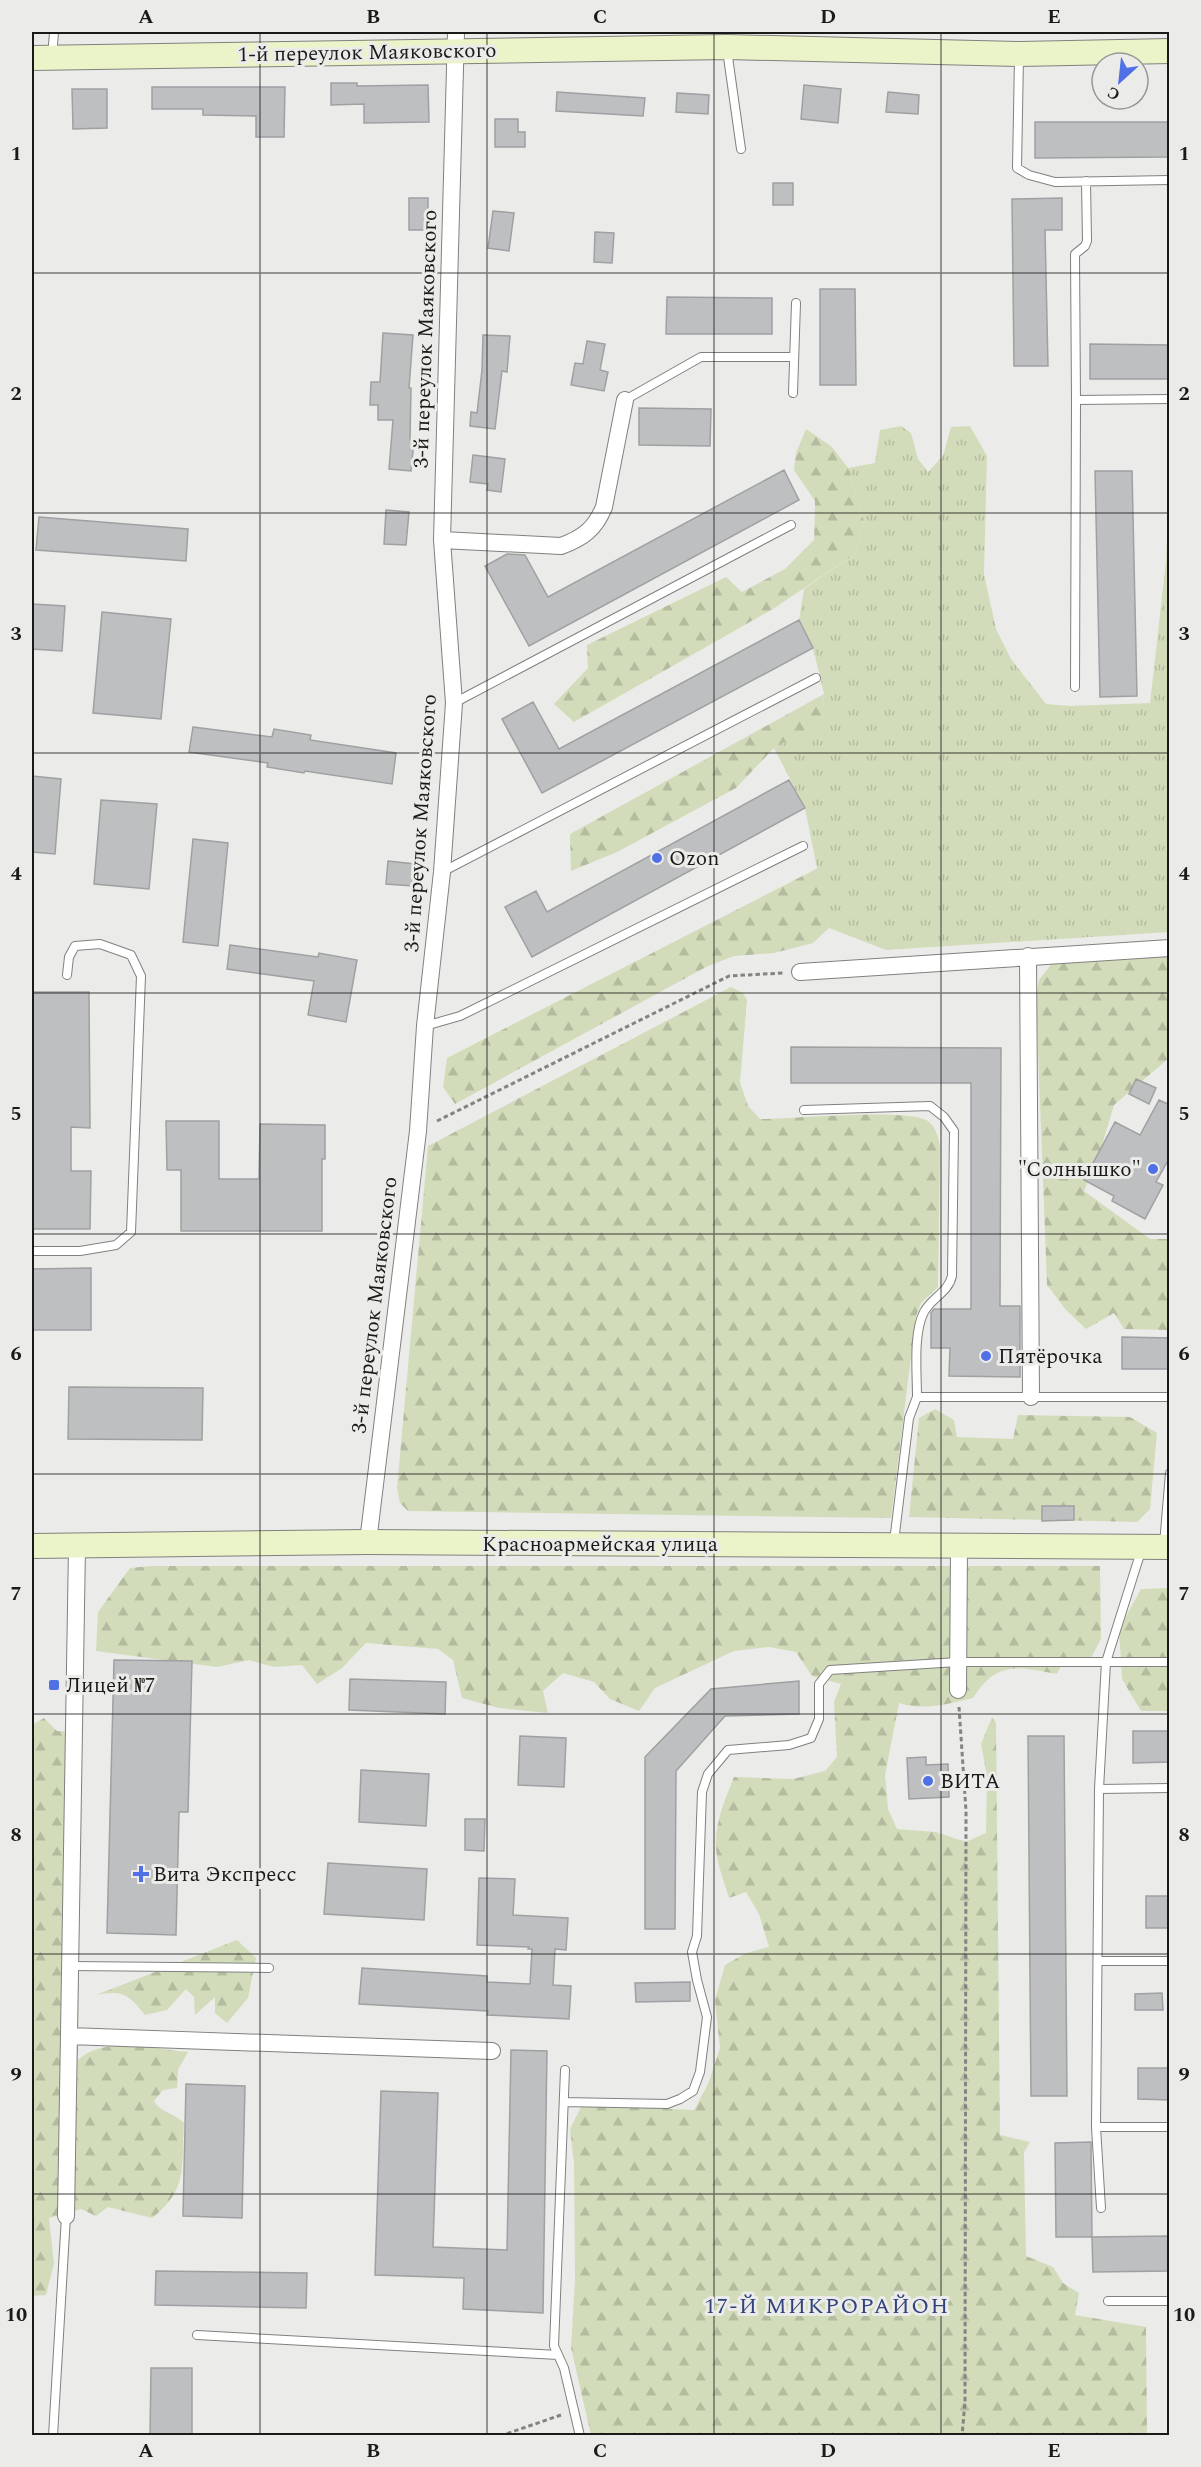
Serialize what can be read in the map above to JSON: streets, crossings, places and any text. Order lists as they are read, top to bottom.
{
  "streets": {
    "street": ["1-й переулок Маяковского", "3-й переулок Маяковского", "Красноармейская улица"]
  },
  "crossings": [
    ["1-й переулок Маяковского", "3-й переулок Маяковского"],
    ["3-й переулок Маяковского", "Красноармейская улица"]
  ],
  "districts": ["17-Й МИКРОРАЙОН"],
  "places": {
    "other": [
      "Ozon",
      "\"Солнышко\"",
      "Пятёрочка",
      "ВИТА"
    ],
    "transit": ["Лицей №7"],
    "health": ["Вита Экспресс"]
  },
  "north": "bottom left",
  "grid": {
    "columns": [
      "A",
      "B",
      "C",
      "D",
      "E"
    ],
    "rows": [
      "1",
      "2",
      "3",
      "4",
      "5",
      "6",
      "7",
      "8",
      "9",
      "10"
    ]
  }
}
